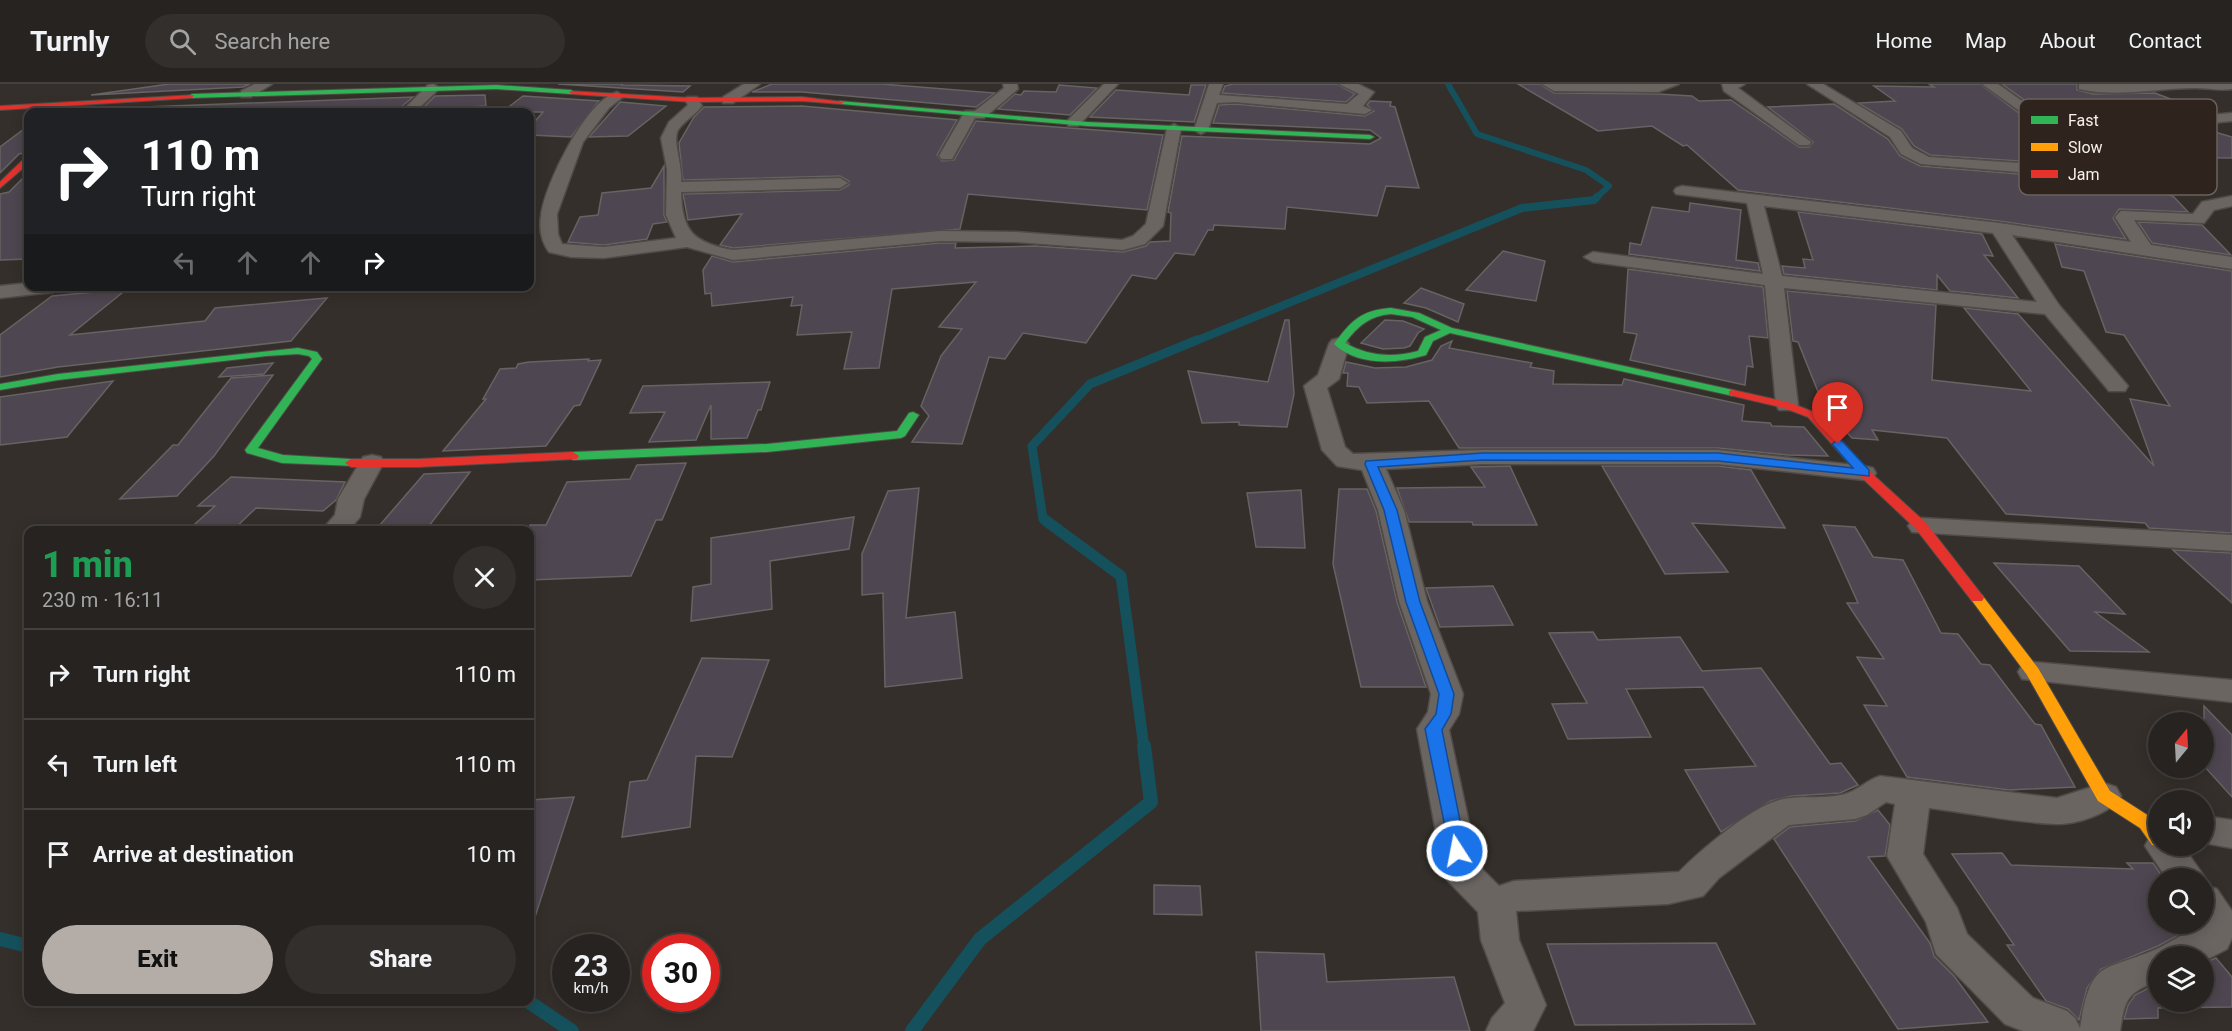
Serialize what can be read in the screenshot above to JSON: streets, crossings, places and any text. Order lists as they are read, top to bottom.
{
  "legend": ["Fast", "Slow", "Jam"],
  "north": "top",
  "page": {
    "header": "Turnly",
    "search": "Search here",
    "nav": [
      "Home",
      "Map",
      "About",
      "Contact"
    ],
    "turn": ["110 m", "Turn right"],
    "heading": ["1 min", "230 m · 16:11"],
    "list": [
      {
        "name": "Turn right",
        "value": "110 m"
      },
      {
        "name": "Turn left",
        "value": "110 m"
      },
      {
        "name": "Arrive at destination",
        "value": "10 m"
      }
    ],
    "buttons": ["Exit", "Share"],
    "speed": "23 km/h",
    "limit": "30"
  }
}
